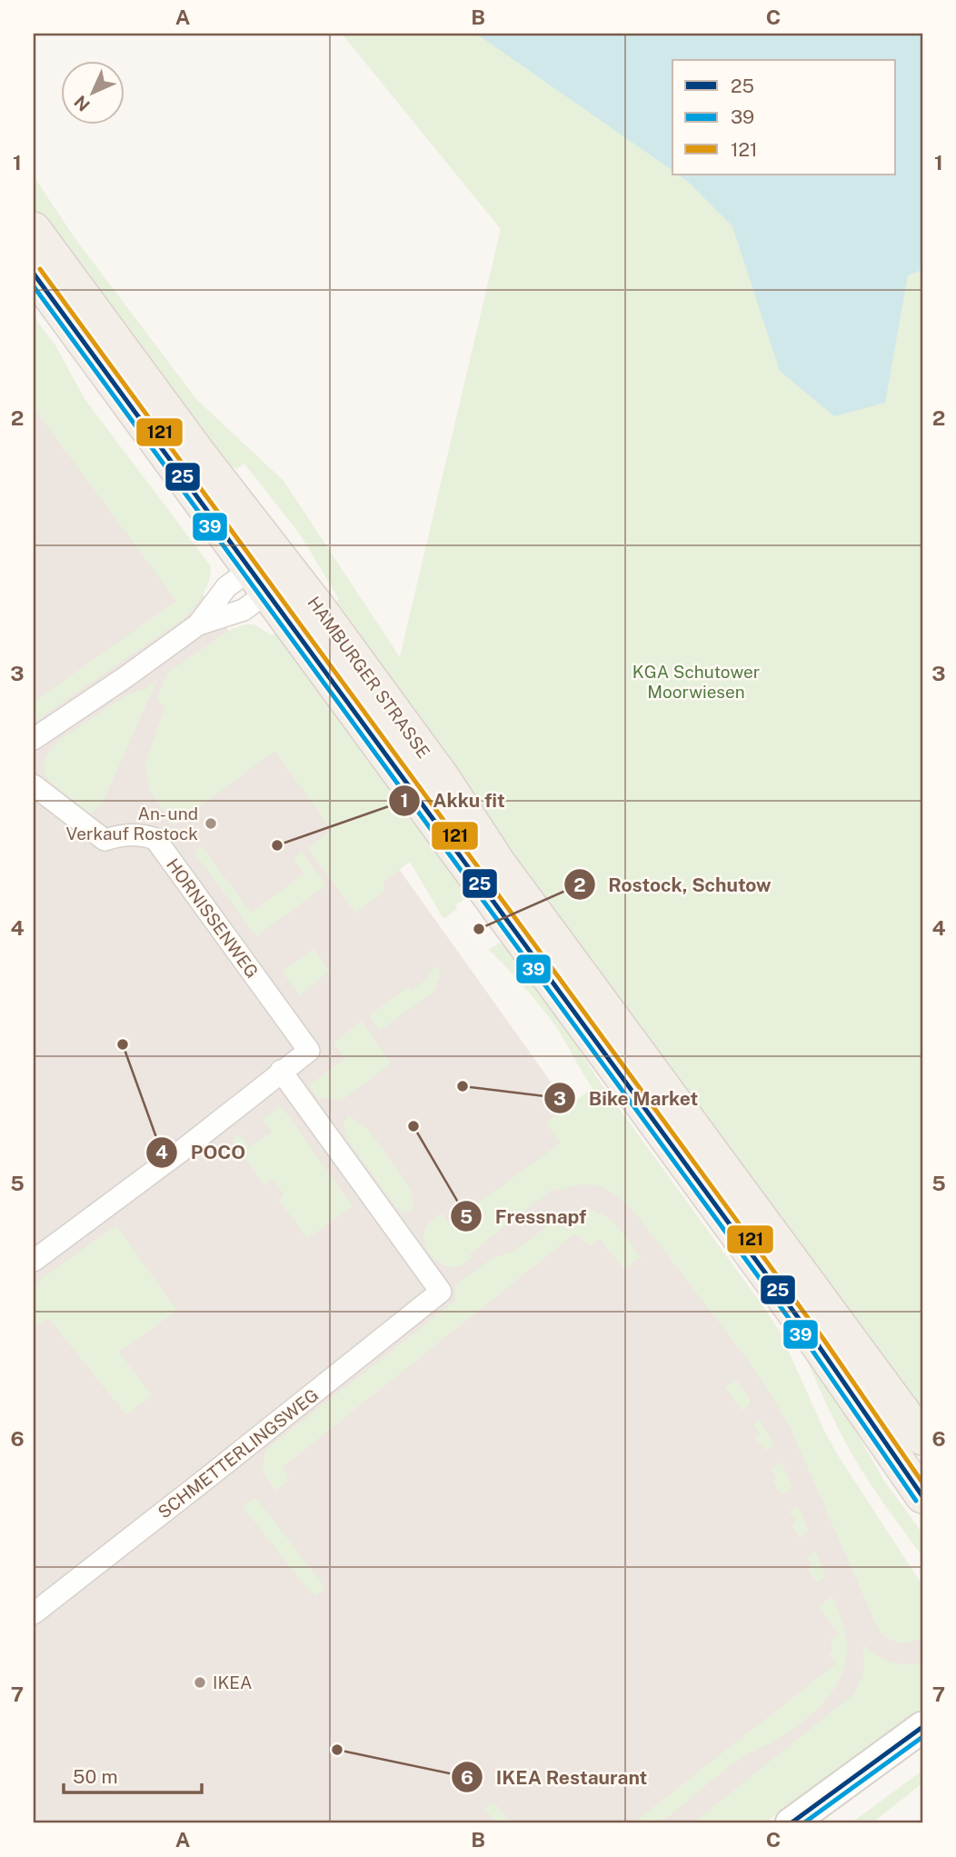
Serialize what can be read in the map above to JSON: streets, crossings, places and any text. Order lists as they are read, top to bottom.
{
  "streets": {
    "main road": ["HAMBURGER STRASSE"],
    "street": ["HORNISSENWEG", "SCHMETTERLINGSWEG"]
  },
  "crossings": [
    ["HORNISSENWEG", "SCHMETTERLINGSWEG"]
  ],
  "parks": ["KGA Schutower Moorwiesen"],
  "places": [
    "An- und Verkauf Rostock",
    "Akku fit",
    "Rostock, Schutow",
    "POCO",
    "Bike Market",
    "Fressnapf",
    "IKEA",
    "IKEA Restaurant"
  ],
  "lines": ["transit line 121", "transit line 25", "transit line 39"],
  "legend": ["25", "39", "121"],
  "scale_bar": "50 m",
  "north": "bottom left",
  "grid": {
    "columns": ["A", "B", "C"],
    "rows": [
      "1",
      "2",
      "3",
      "4",
      "5",
      "6",
      "7"
    ]
  }
}
